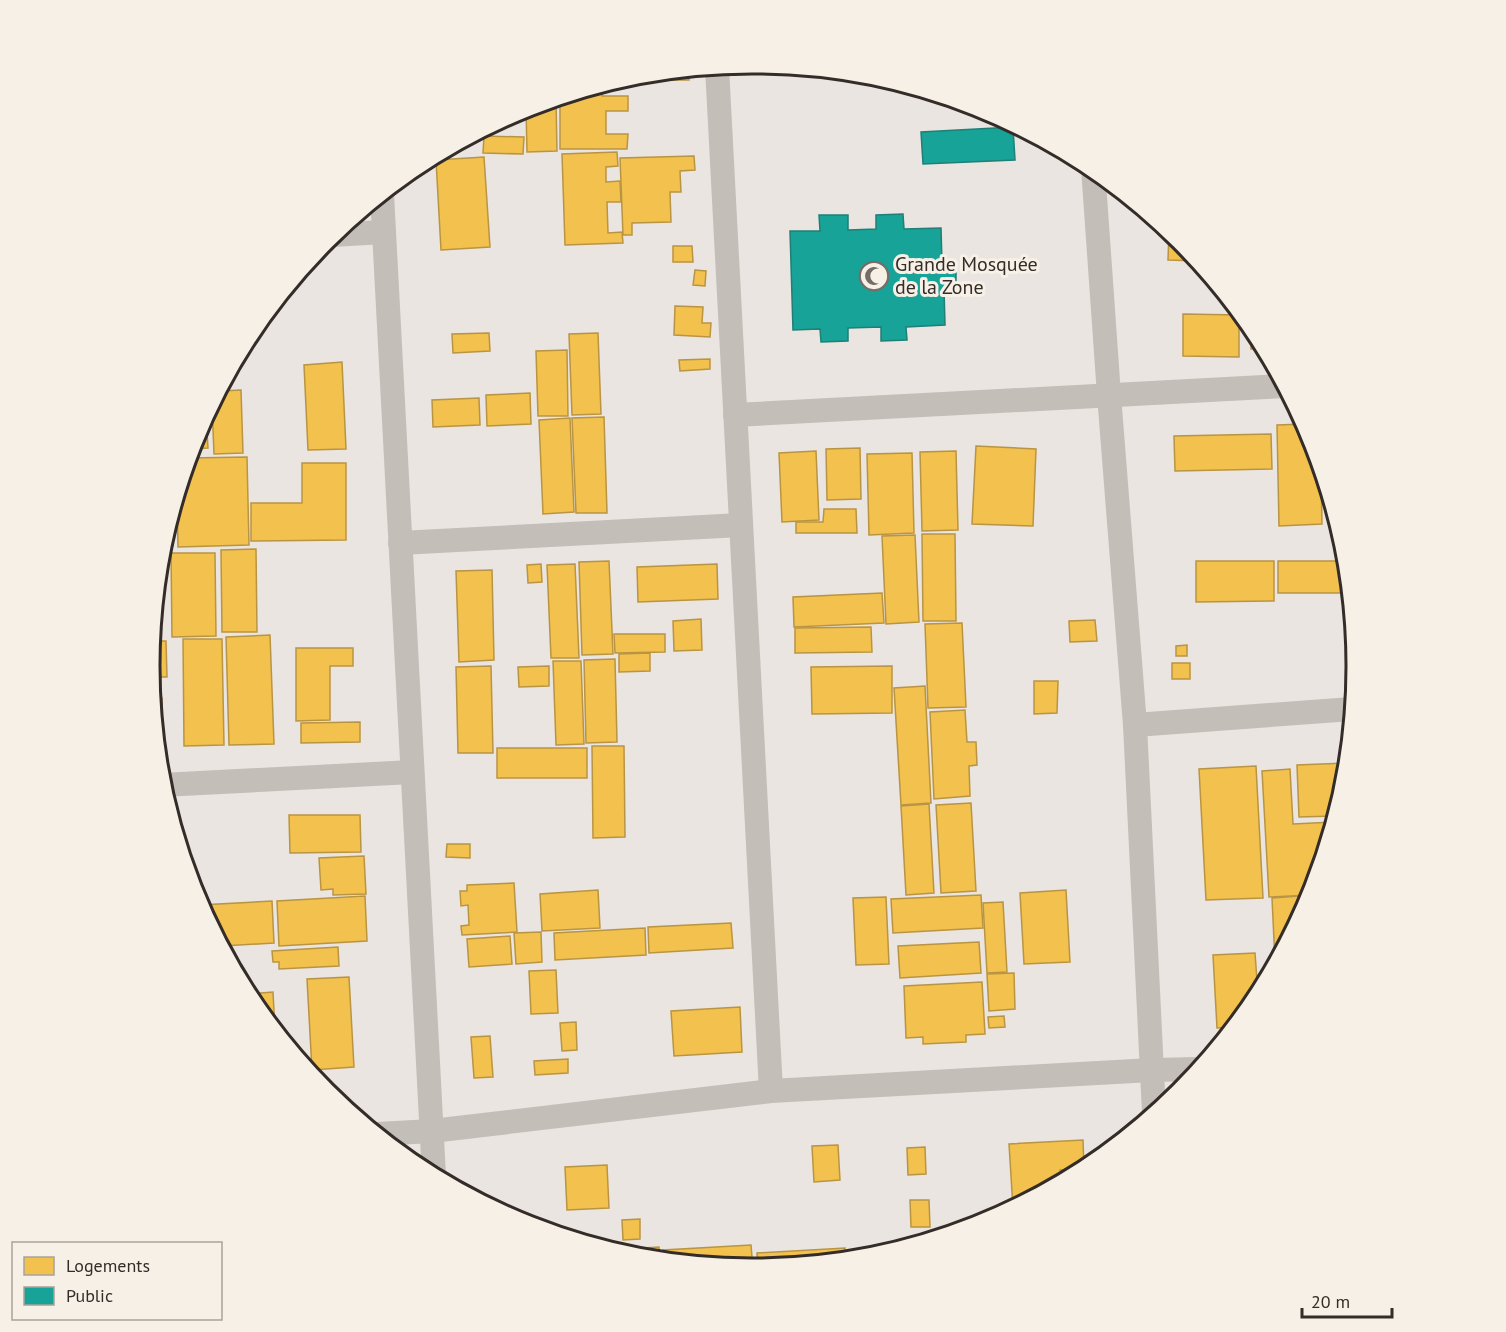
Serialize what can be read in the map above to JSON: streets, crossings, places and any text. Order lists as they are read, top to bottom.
{
  "places": {
    "mosque": ["Grande Mosquée de la Zone"]
  },
  "legend": ["Logements", "Public"],
  "scale_bar": "20 m"
}
